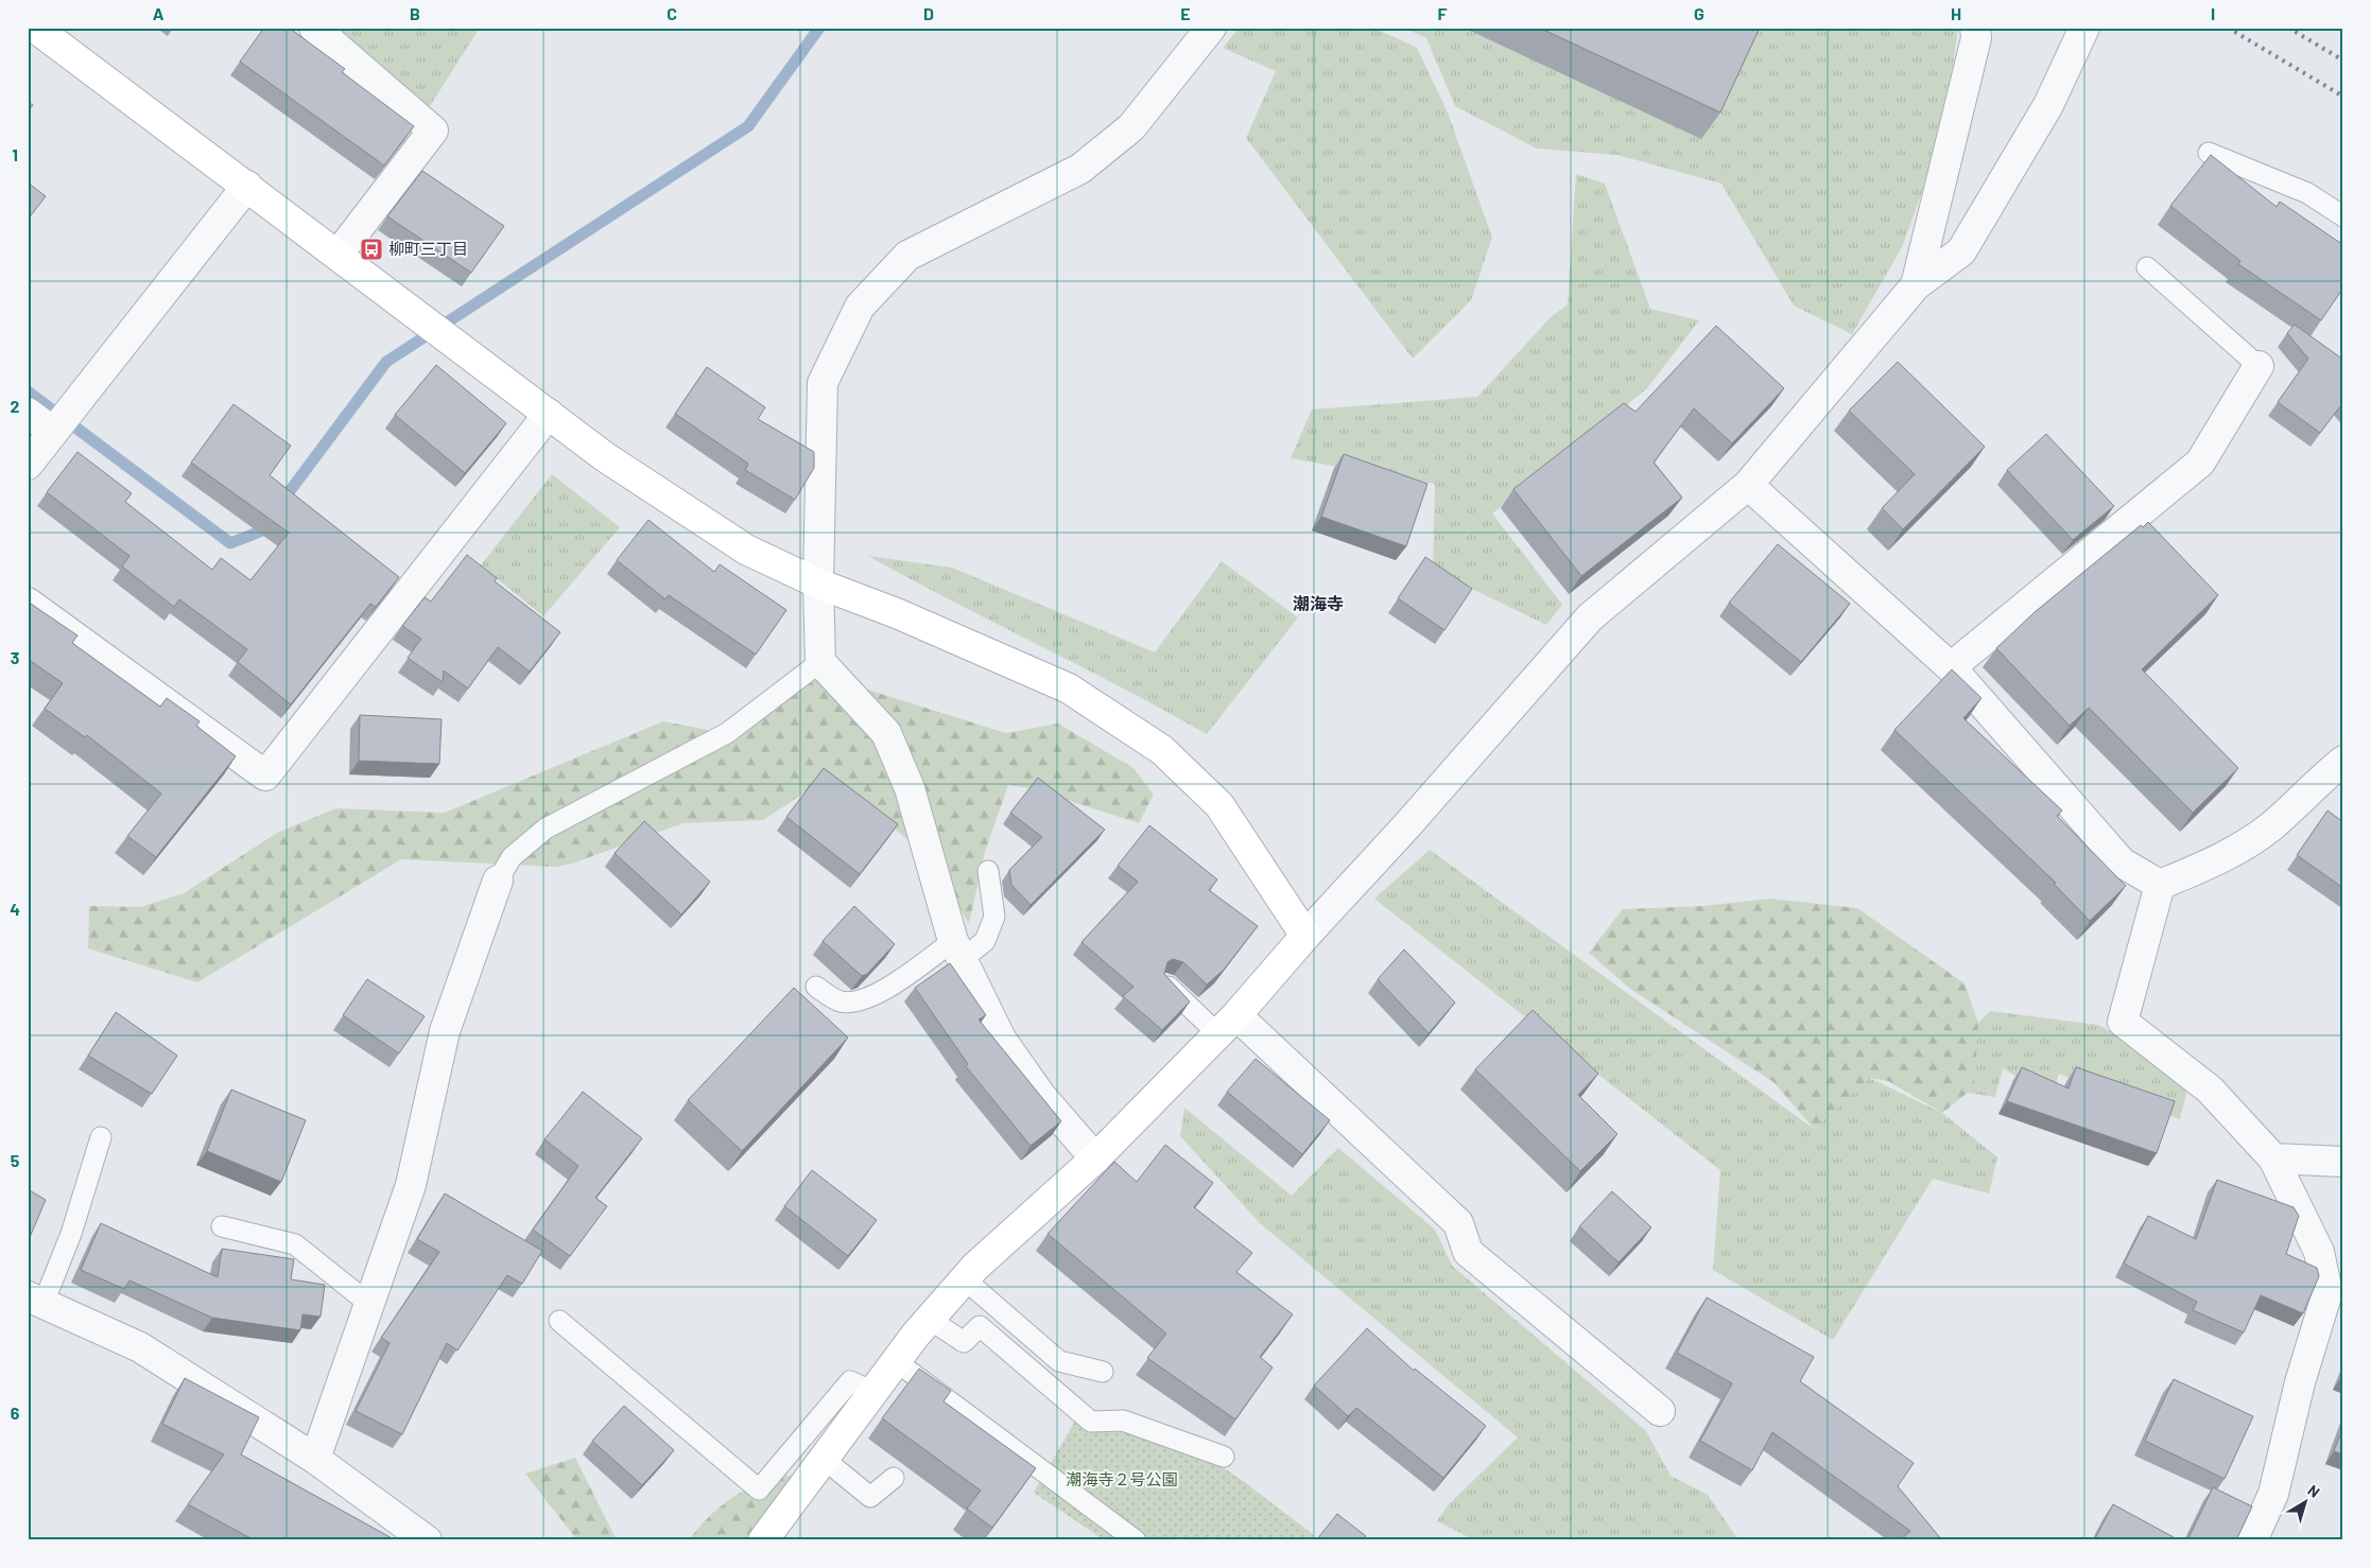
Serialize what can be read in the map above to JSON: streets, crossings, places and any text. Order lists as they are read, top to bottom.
{
  "districts": ["潮海寺"],
  "parks": ["潮海寺２号公園"],
  "places": {
    "bus stop": ["柳町三丁目"]
  },
  "north": "top right",
  "grid": {
    "columns": [
      "A",
      "B",
      "C",
      "D",
      "E",
      "F",
      "G",
      "H",
      "I"
    ],
    "rows": [
      "1",
      "2",
      "3",
      "4",
      "5",
      "6"
    ]
  }
}
